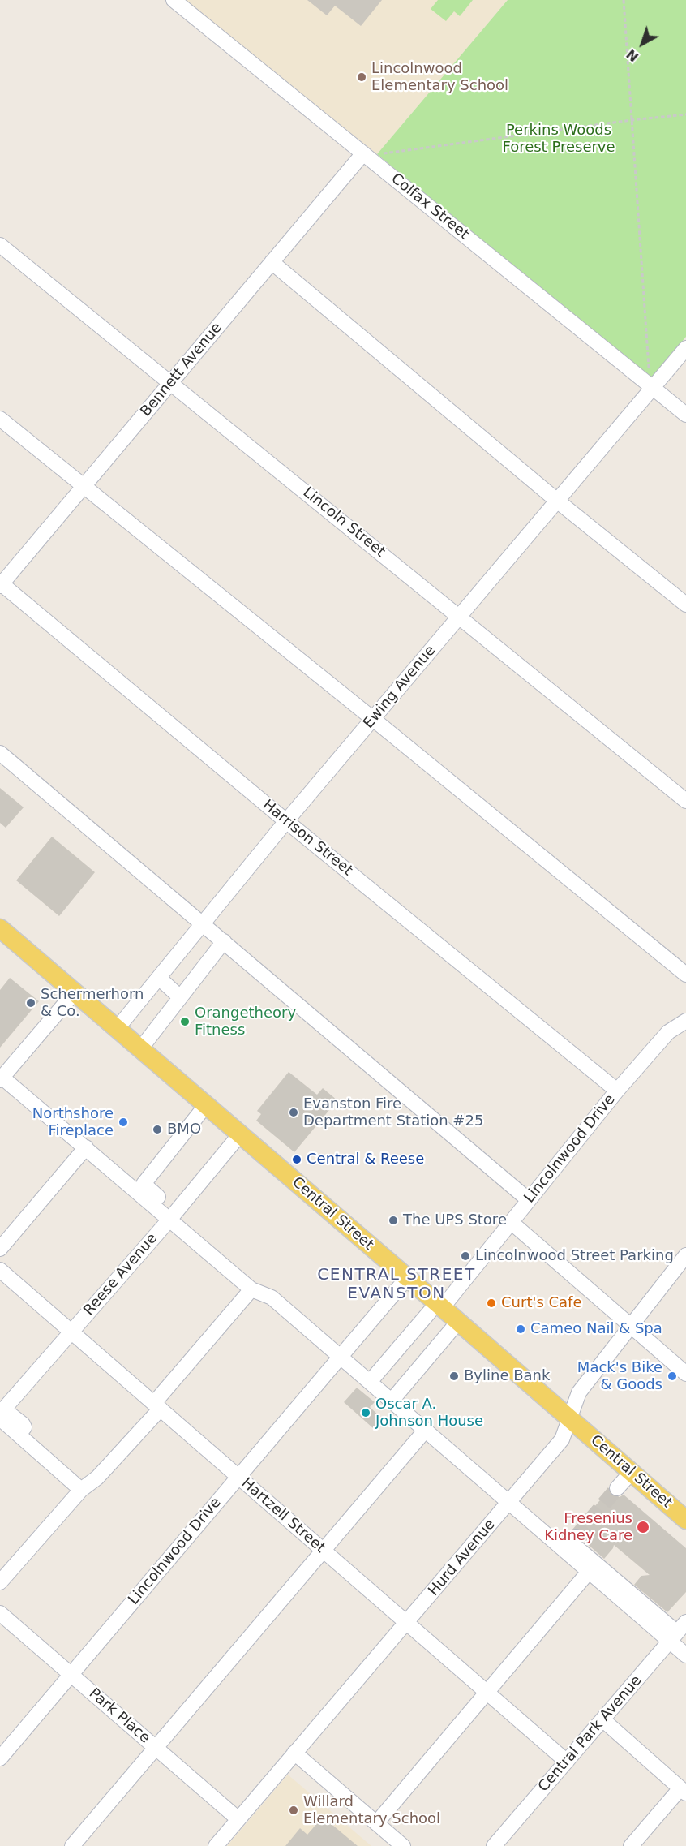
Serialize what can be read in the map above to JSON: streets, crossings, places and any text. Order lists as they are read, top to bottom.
{
  "streets": {
    "main road": ["Central Street"],
    "street": [
      "Colfax Street",
      "Bennett Avenue",
      "Lincoln Street",
      "Ewing Avenue",
      "Harrison Street",
      "Lincolnwood Drive",
      "Reese Avenue",
      "Hartzell Street",
      "Hurd Avenue",
      "Park Place",
      "Central Park Avenue"
    ]
  },
  "crossings": [
    ["Colfax Street", "Bennett Avenue"],
    ["Colfax Street", "Ewing Avenue"],
    ["Bennett Avenue", "Lincoln Street"],
    ["Bennett Avenue", "Harrison Street"],
    ["Lincoln Street", "Ewing Avenue"],
    ["Ewing Avenue", "Harrison Street"],
    ["Ewing Avenue", "Central Street"],
    ["Harrison Street", "Lincolnwood Drive"],
    ["Lincolnwood Drive", "Central Street"],
    ["Lincolnwood Drive", "Hartzell Street"],
    ["Lincolnwood Drive", "Park Place"],
    ["Central Street", "Reese Avenue"],
    ["Central Street", "Hurd Avenue"],
    ["Reese Avenue", "Hartzell Street"],
    ["Hartzell Street", "Hurd Avenue"],
    ["Hartzell Street", "Central Park Avenue"],
    ["Hurd Avenue", "Park Place"]
  ],
  "districts": ["CENTRAL STREET EVANSTON"],
  "parks": ["Perkins Woods Forest Preserve"],
  "places": [
    "Lincolnwood Elementary School",
    "Schermerhorn & Co.",
    "Orangetheory Fitness",
    "Evanston Fire Department Station #25",
    "Northshore Fireplace",
    "BMO",
    "Central & Reese",
    "The UPS Store",
    "Lincolnwood Street Parking",
    "Curt's Cafe",
    "Cameo Nail & Spa",
    "Byline Bank",
    "Mack's Bike & Goods",
    "Oscar A. Johnson House",
    "Fresenius Kidney Care",
    "Willard Elementary School"
  ],
  "north": "bottom left"
}
